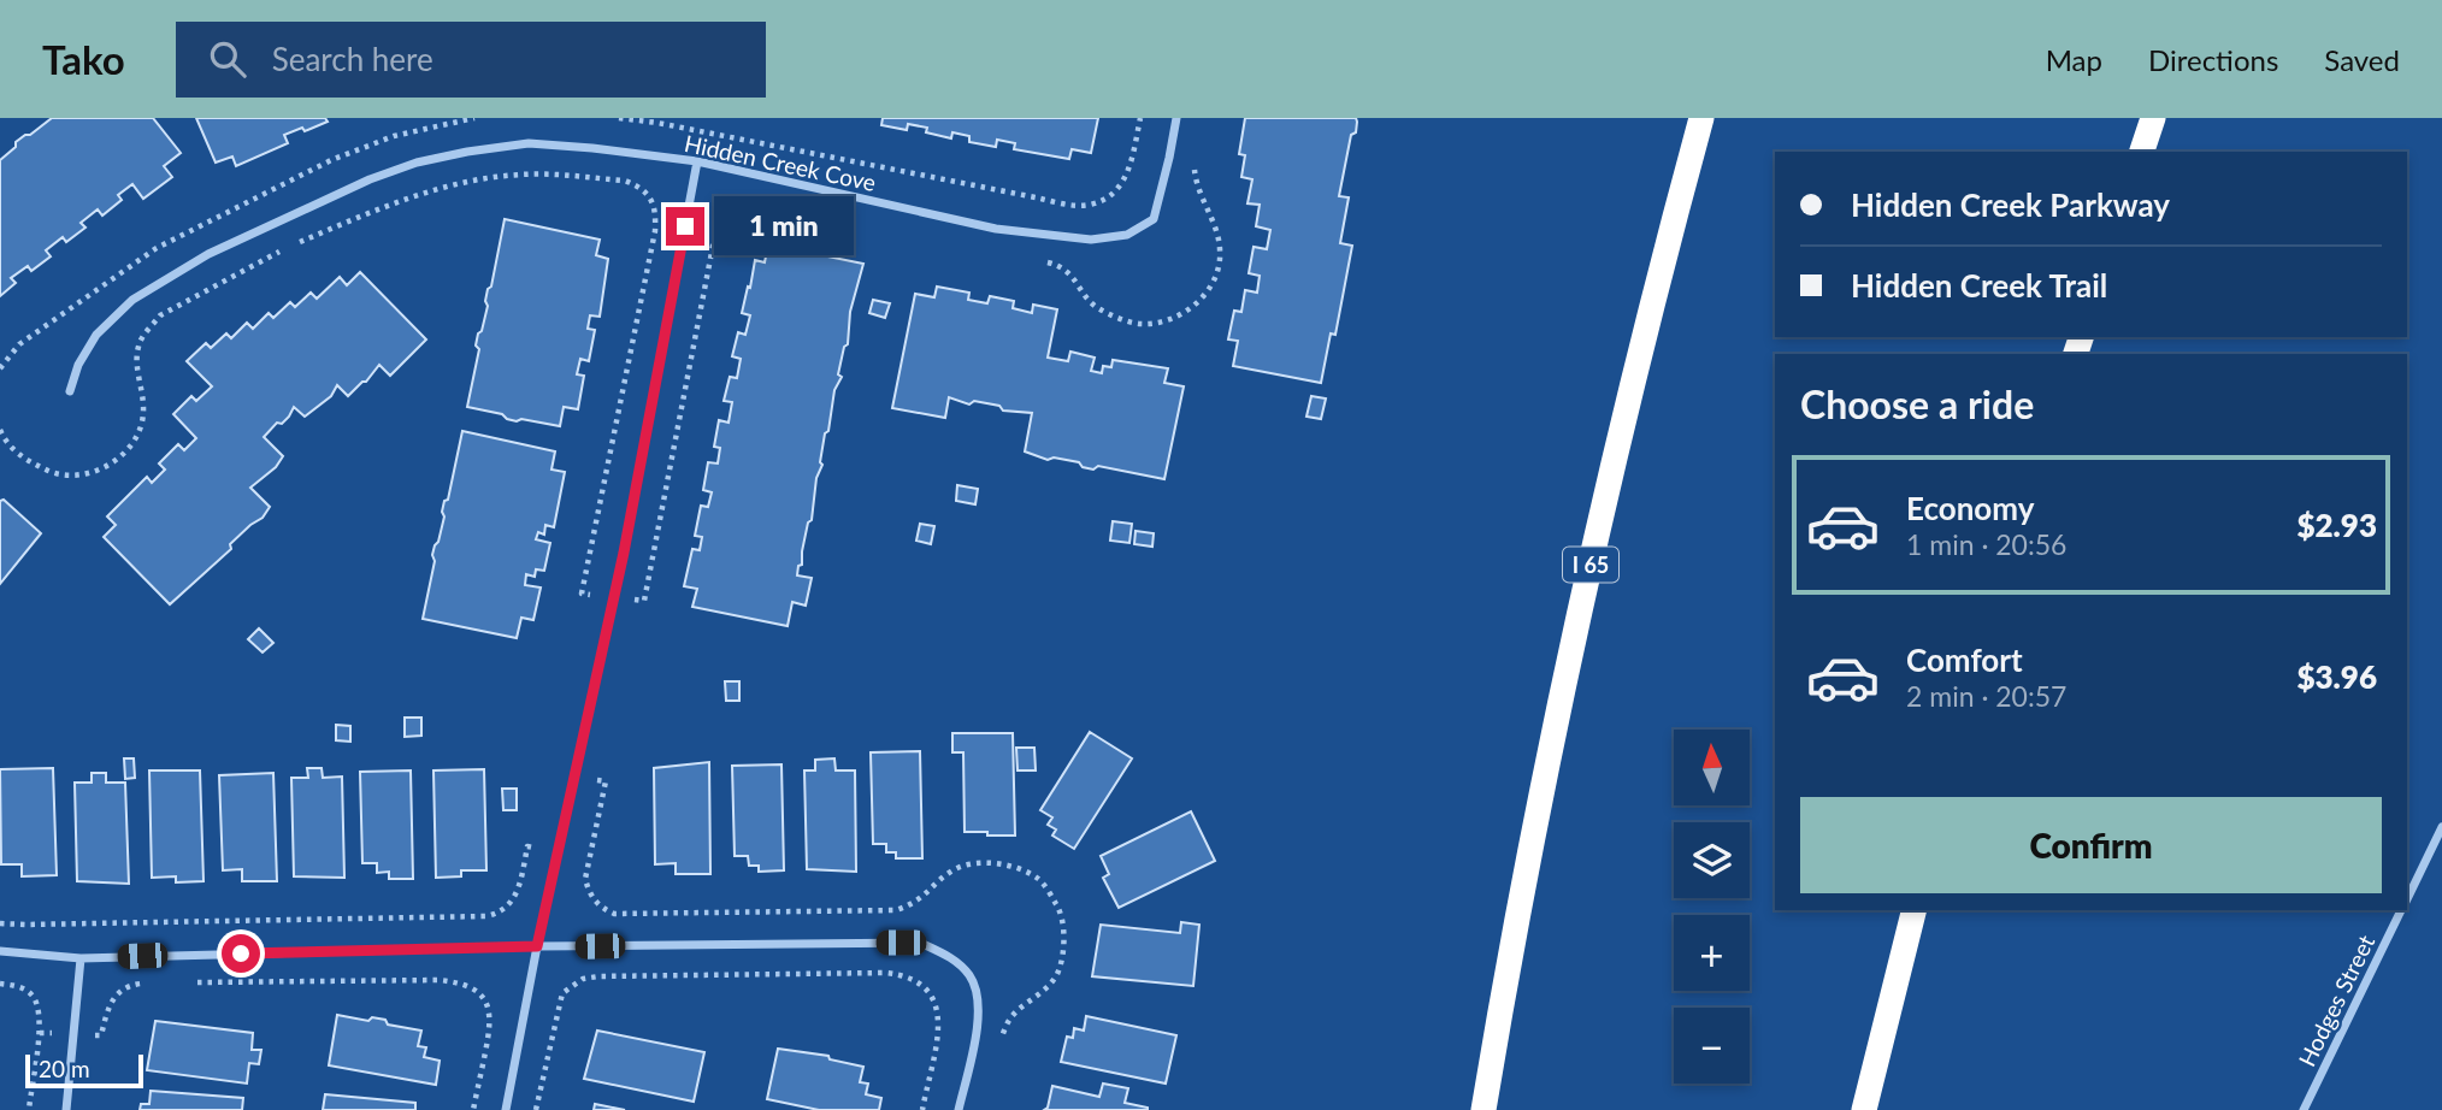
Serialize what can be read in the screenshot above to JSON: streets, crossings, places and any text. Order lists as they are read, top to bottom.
{
  "streets": {
    "highway": ["I 65"],
    "street": ["Hidden Creek Cove", "Hodges Street"]
  },
  "scale_bar": "20 m",
  "north": "top",
  "page": {
    "header": "Tako",
    "search": "Search here",
    "nav": ["Map", "Directions", "Saved"],
    "banner": ["Hidden Creek Parkway", "Hidden Creek Trail"],
    "bubble": "1 min",
    "heading": "Choose a ride",
    "list": [
      {
        "name": "Economy",
        "note": "1 min · 20:56",
        "value": "$2.93"
      },
      {
        "name": "Comfort",
        "note": "2 min · 20:57",
        "value": "$3.96"
      }
    ],
    "map_buttons": ["+", "−"],
    "buttons": "Confirm",
    "scale": "20 m"
  }
}
